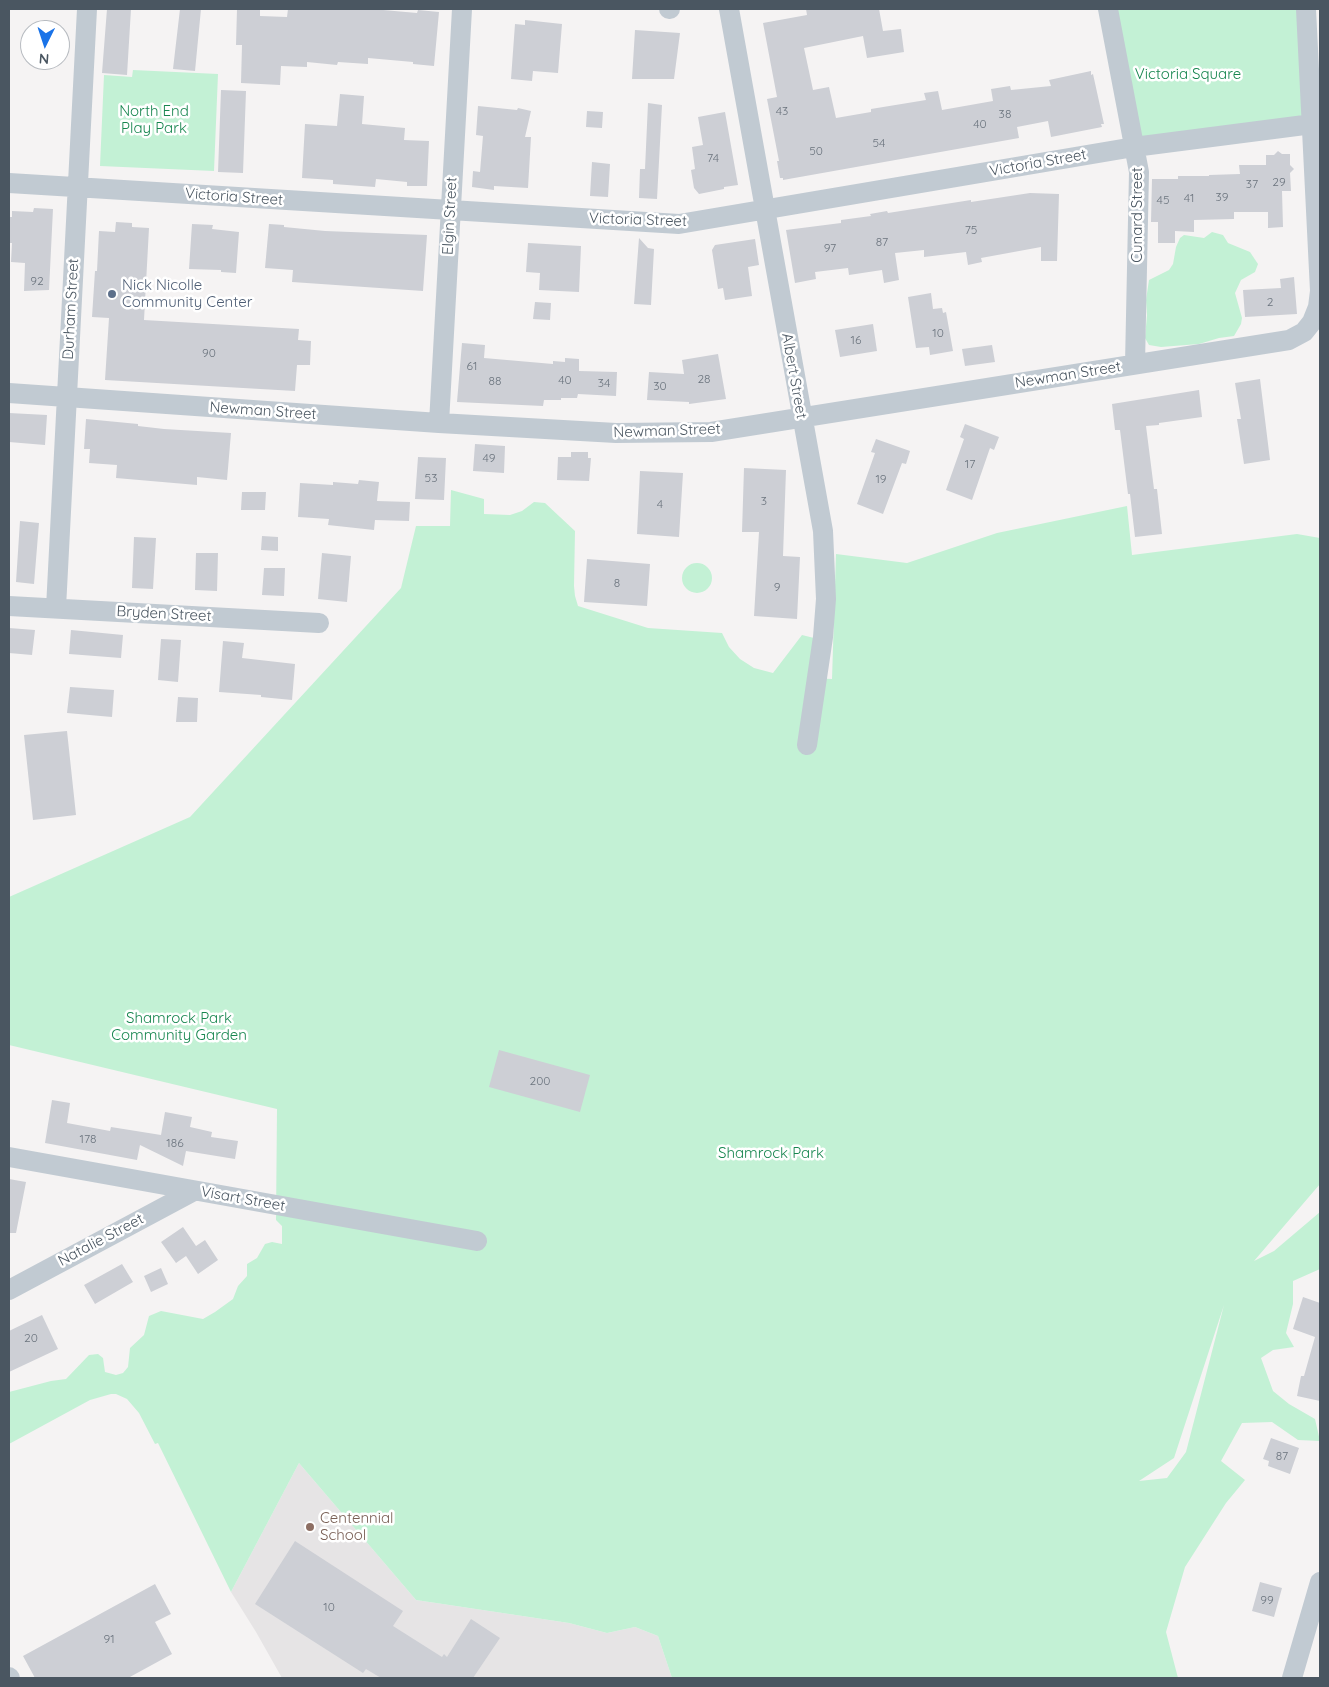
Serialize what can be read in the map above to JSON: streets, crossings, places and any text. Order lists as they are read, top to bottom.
{
  "streets": {
    "street": [
      "Victoria Street",
      "Cunard Street",
      "Elgin Street",
      "Durham Street",
      "Newman Street",
      "Albert Street",
      "Bryden Street",
      "Visart Street",
      "Natalie Street"
    ]
  },
  "crossings": [
    ["Victoria Street", "Cunard Street"],
    ["Victoria Street", "Elgin Street"],
    ["Victoria Street", "Durham Street"],
    ["Victoria Street", "Newman Street"],
    ["Victoria Street", "Albert Street"],
    ["Cunard Street", "Newman Street"],
    ["Elgin Street", "Newman Street"],
    ["Durham Street", "Newman Street"],
    ["Durham Street", "Bryden Street"],
    ["Newman Street", "Albert Street"],
    ["Visart Street", "Natalie Street"]
  ],
  "parks": [
    "Victoria Square",
    "North End Play Park",
    "Shamrock Park Community Garden",
    "Shamrock Park"
  ],
  "places": ["Nick Nicolle Community Center", "Centennial School"],
  "house_numbers": [
    "43",
    "38",
    "40",
    "54",
    "50",
    "74",
    "29",
    "37",
    "39",
    "41",
    "45",
    "75",
    "87",
    "97",
    "92",
    "2",
    "10",
    "16",
    "90",
    "61",
    "28",
    "40",
    "88",
    "34",
    "30",
    "49",
    "17",
    "53",
    "19",
    "3",
    "4",
    "8",
    "9",
    "200",
    "178",
    "186",
    "20",
    "87",
    "99",
    "10",
    "91"
  ],
  "north": "bottom"
}
